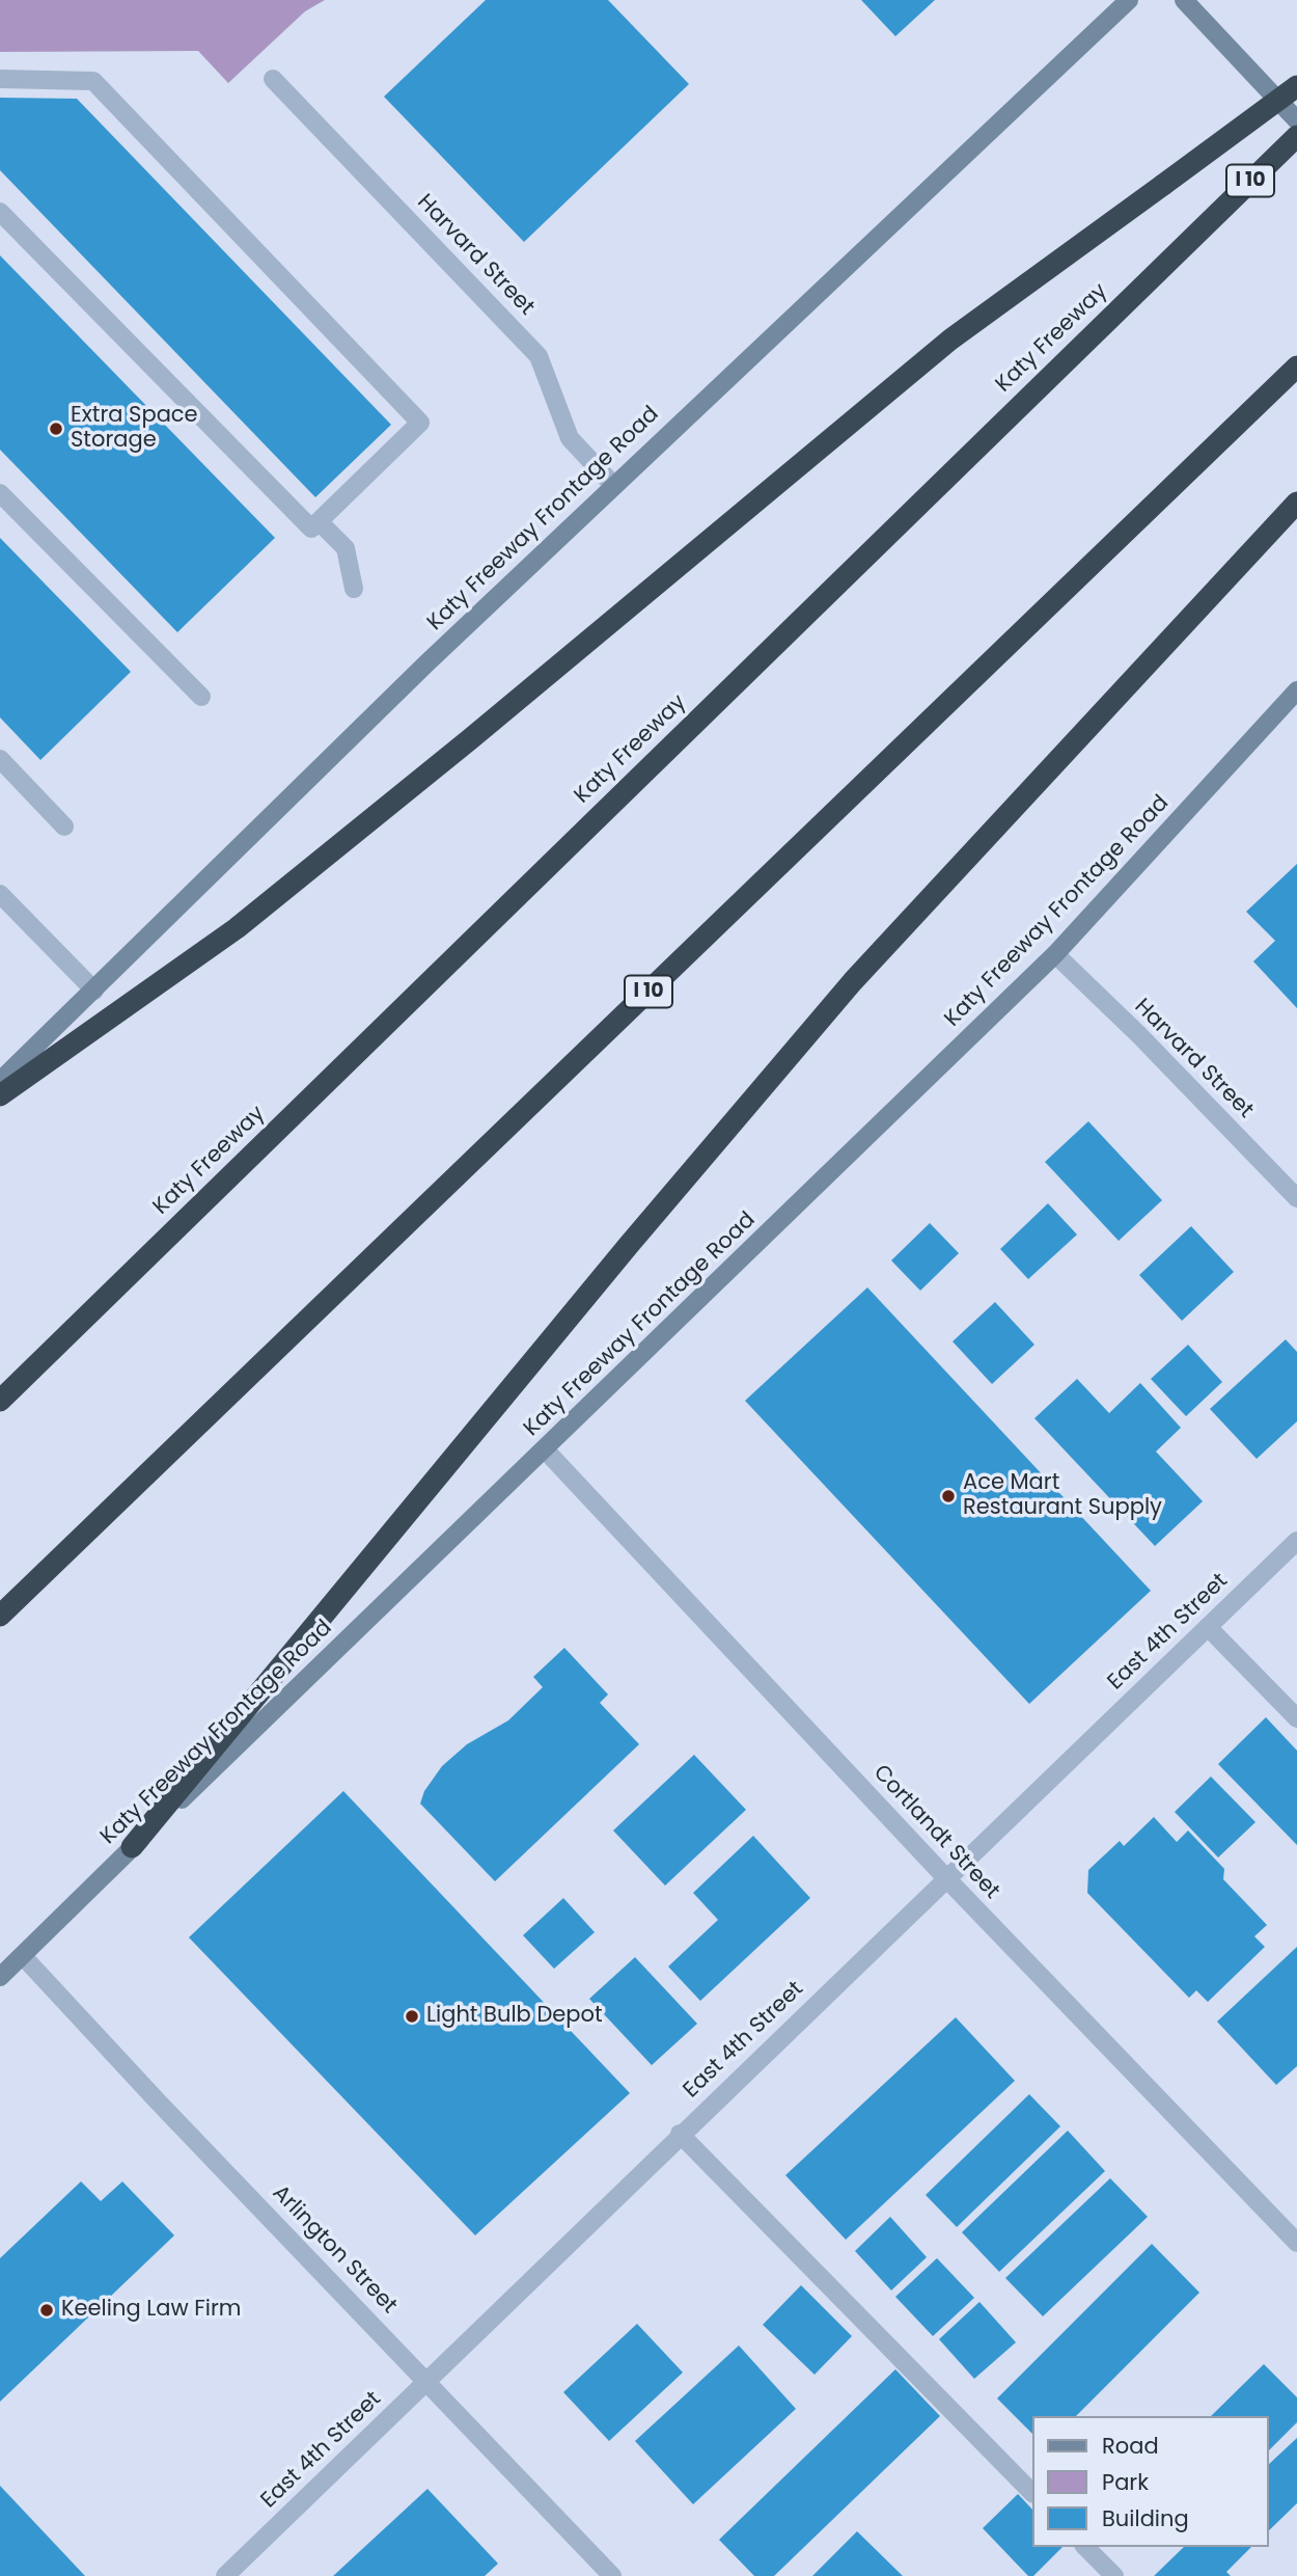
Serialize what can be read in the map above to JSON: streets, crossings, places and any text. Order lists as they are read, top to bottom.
{
  "streets": {
    "highway": ["I 10", "Katy Freeway"],
    "main road": ["Katy Freeway Frontage Road"],
    "street": [
      "Harvard Street",
      "East 4th Street",
      "Cortlandt Street",
      "Arlington Street"
    ]
  },
  "crossings": [
    ["Harvard Street", "Katy Freeway Frontage Road"],
    ["Katy Freeway Frontage Road", "Cortlandt Street"],
    ["Katy Freeway Frontage Road", "Arlington Street"],
    ["East 4th Street", "Cortlandt Street"],
    ["East 4th Street", "Arlington Street"]
  ],
  "places": [
    "Extra Space Storage",
    "Ace Mart Restaurant Supply",
    "Light Bulb Depot",
    "Keeling Law Firm"
  ],
  "legend": ["Road", "Park", "Building"]
}
